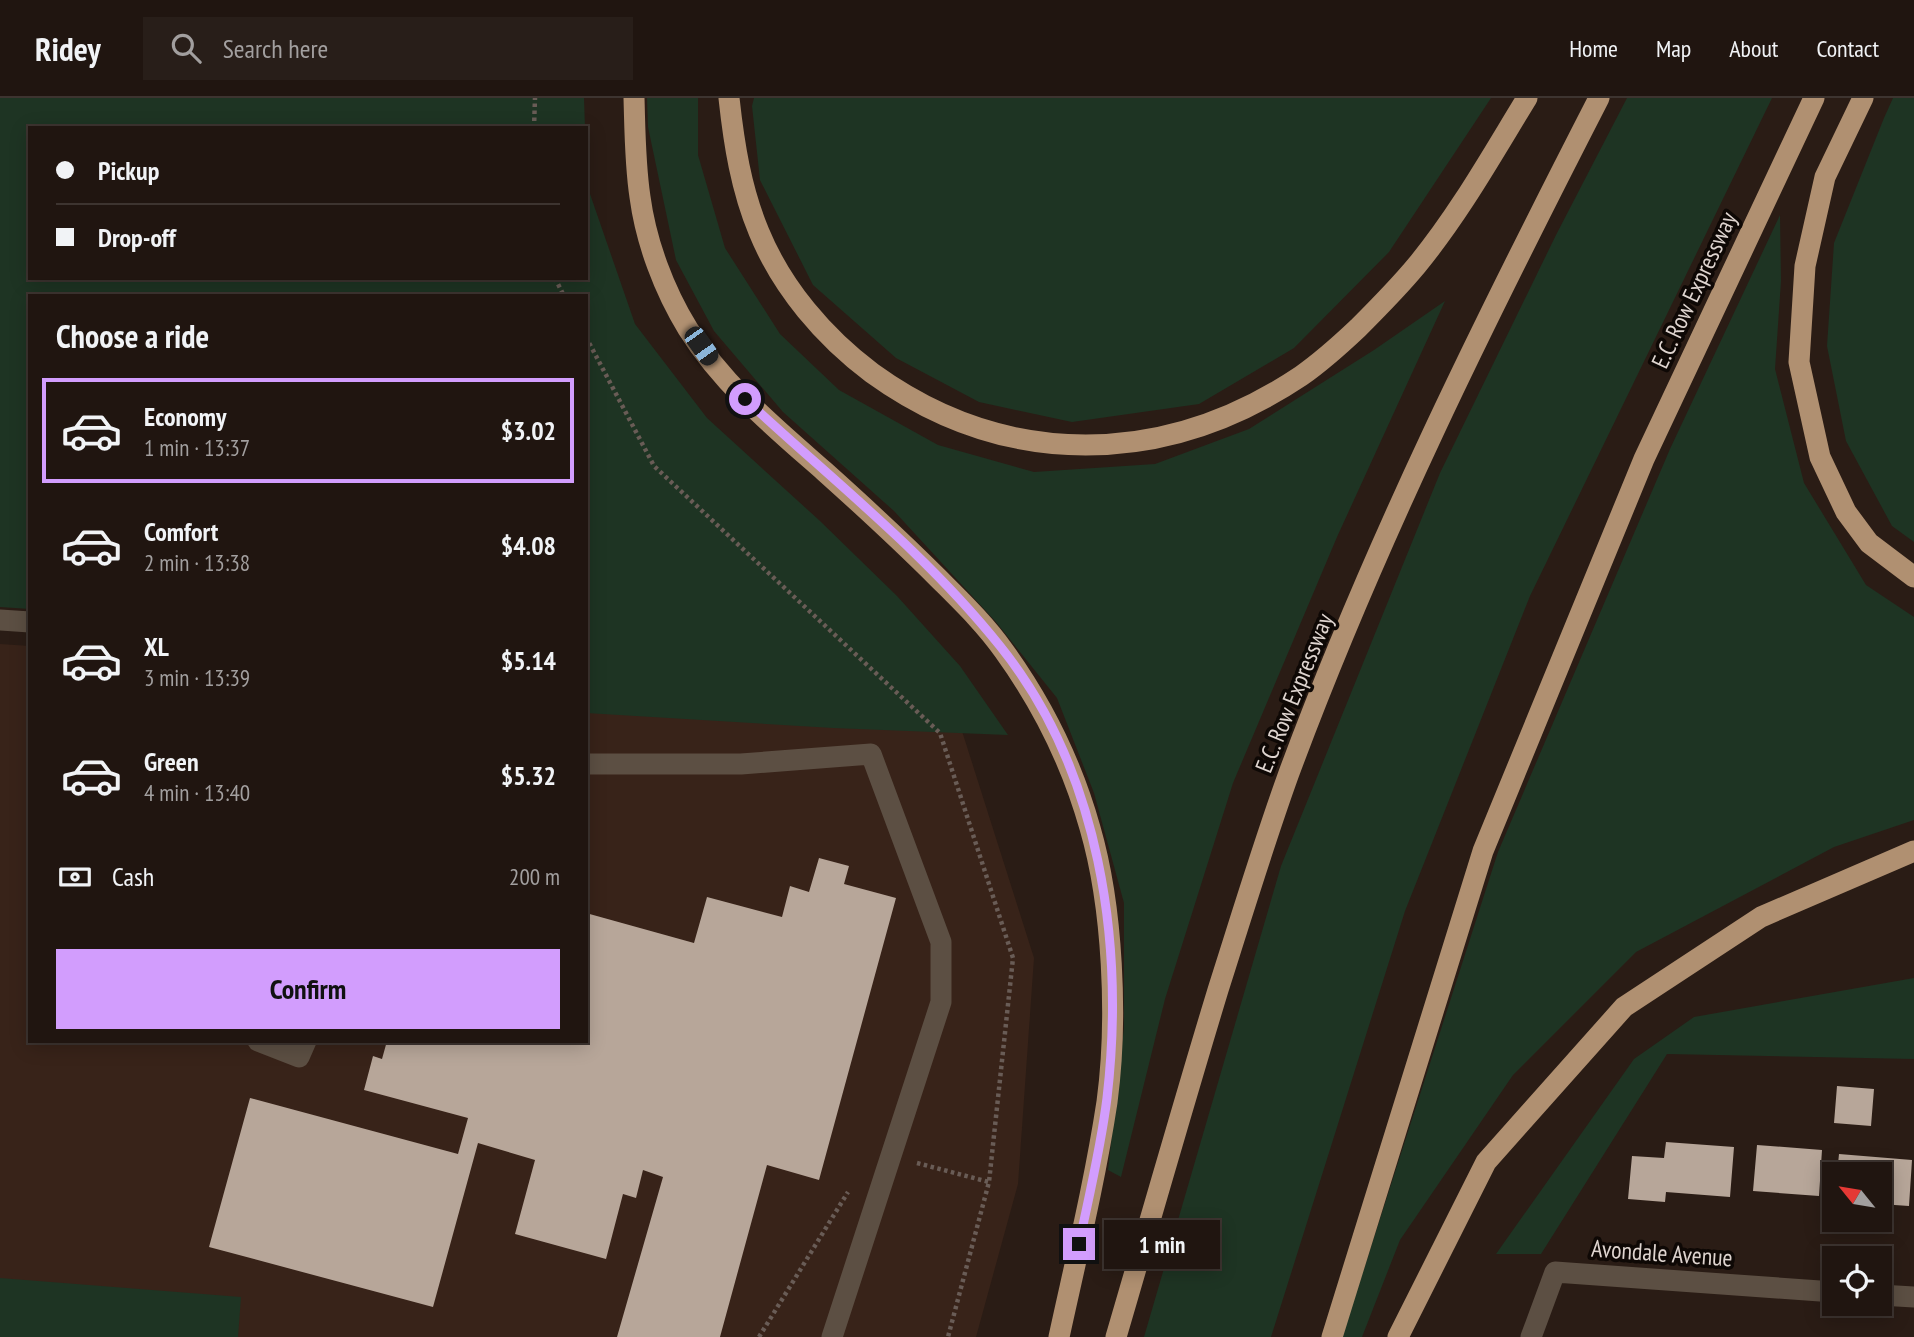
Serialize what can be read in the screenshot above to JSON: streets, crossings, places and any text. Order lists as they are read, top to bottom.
{
  "streets": {
    "highway": ["E.C. Row Expressway"],
    "street": ["Avondale Avenue"]
  },
  "north": "top left",
  "page": {
    "header": "Ridey",
    "search": "Search here",
    "nav": [
      "Home",
      "Map",
      "About",
      "Contact"
    ],
    "banner": ["Pickup", "Drop-off"],
    "heading": "Choose a ride",
    "list": [
      {
        "name": "Economy",
        "note": "1 min · 13:37",
        "value": "$3.02"
      },
      {
        "name": "Comfort",
        "note": "2 min · 13:38",
        "value": "$4.08"
      },
      {
        "name": "XL",
        "note": "3 min · 13:39",
        "value": "$5.14"
      },
      {
        "name": "Green",
        "note": "4 min · 13:40",
        "value": "$5.32"
      }
    ],
    "pay": ["Cash", "200 m"],
    "buttons": "Confirm",
    "bubble": "1 min"
  }
}
